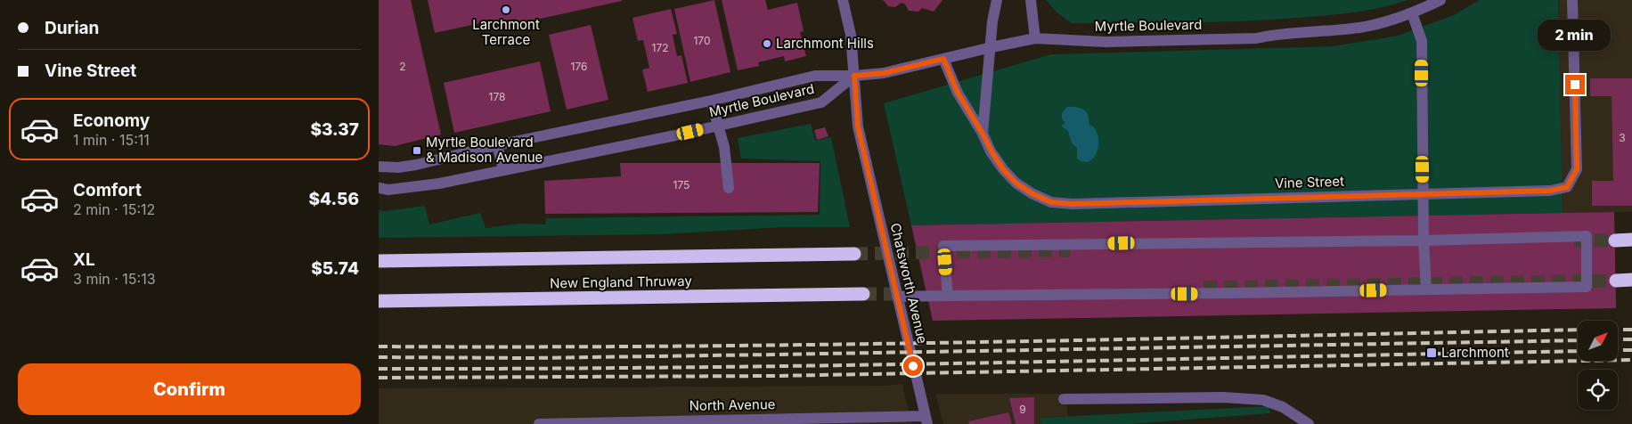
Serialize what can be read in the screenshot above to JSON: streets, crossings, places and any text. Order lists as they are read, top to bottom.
{
  "streets": {
    "highway": ["New England Thruway"],
    "street": [
      "Myrtle Boulevard",
      "Vine Street",
      "Chatsworth Avenue",
      "North Avenue"
    ]
  },
  "crossings": [
    ["Myrtle Boulevard", "Chatsworth Avenue"],
    ["Chatsworth Avenue", "North Avenue"]
  ],
  "places": {
    "other": ["Larchmont Terrace", "Larchmont Hills"],
    "transit": ["Myrtle Boulevard & Madison Avenue", "Larchmont"]
  },
  "house_numbers": [
    "170",
    "172",
    "2",
    "176",
    "178",
    "3",
    "175",
    "9"
  ],
  "north": "top right",
  "page": {
    "banner": ["Durian", "Vine Street"],
    "bubble": "2 min",
    "list": [
      {
        "name": "Economy",
        "note": "1 min · 15:11",
        "value": "$3.37"
      },
      {
        "name": "Comfort",
        "note": "2 min · 15:12",
        "value": "$4.56"
      },
      {
        "name": "XL",
        "note": "3 min · 15:13",
        "value": "$5.74"
      }
    ],
    "buttons": "Confirm"
  }
}
